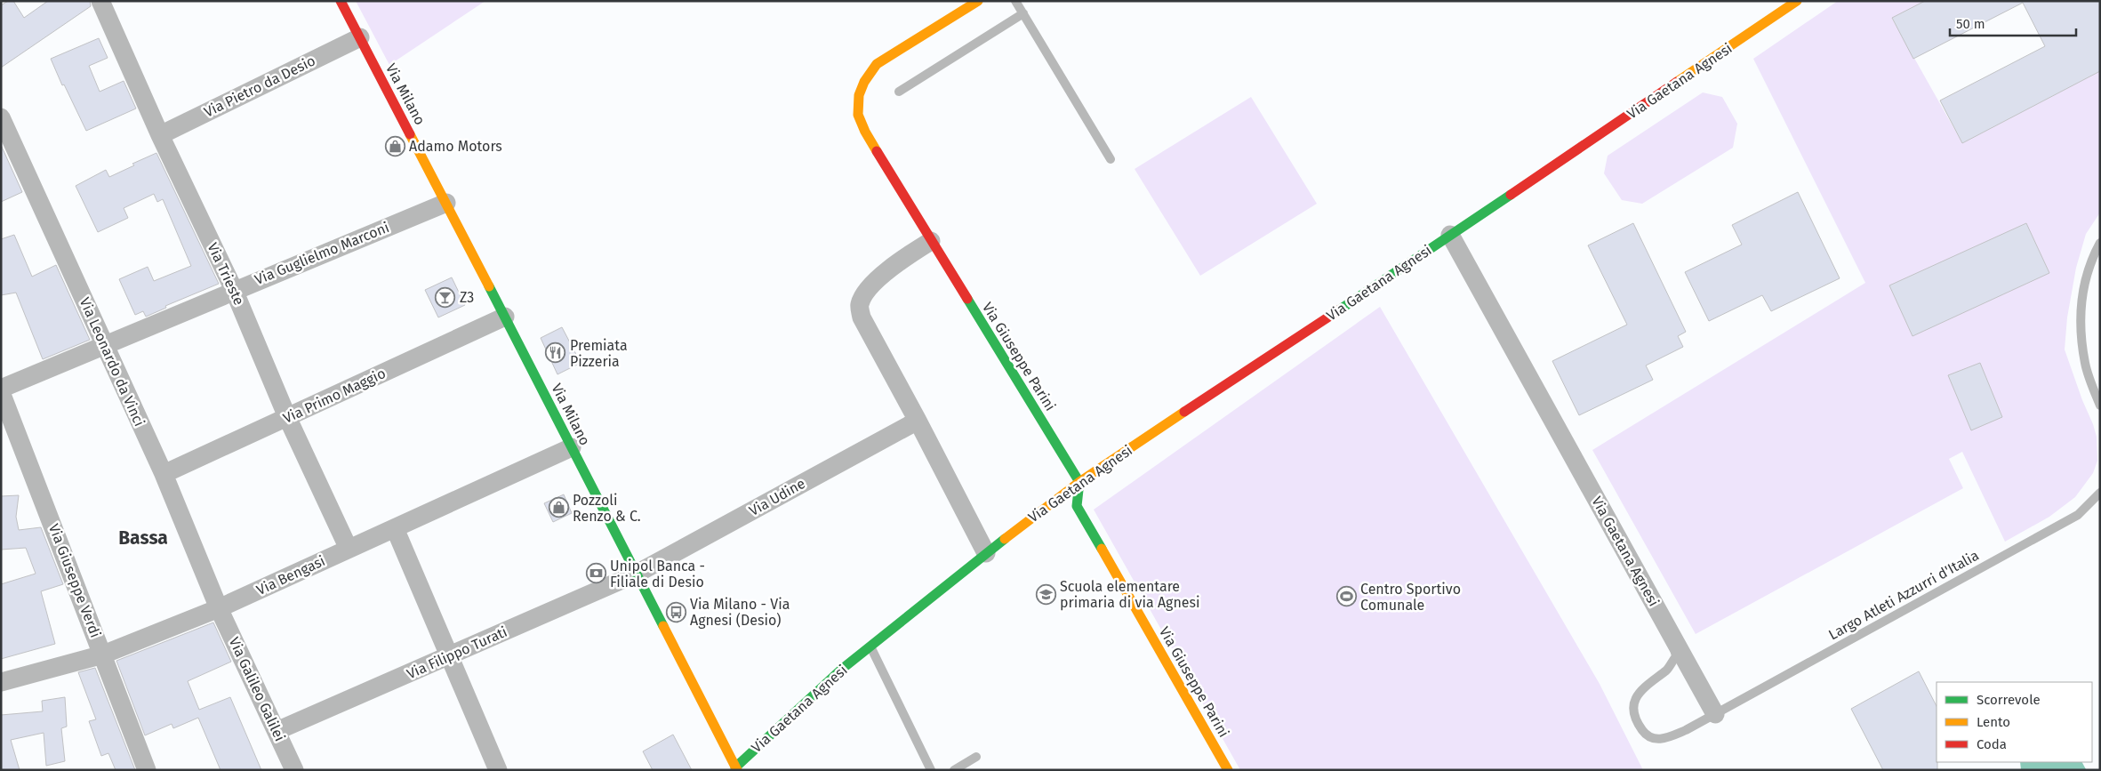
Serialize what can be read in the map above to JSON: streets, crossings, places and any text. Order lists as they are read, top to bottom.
{
  "streets": {
    "street": [
      "Via Gaetana Agnesi",
      "Via Pietro da Desio",
      "Via Milano",
      "Via Guglielmo Marconi",
      "Via Trieste",
      "Via Giuseppe Parini",
      "Via Leonardo da Vinci",
      "Via Primo Maggio",
      "Via Udine",
      "Via Bengasi",
      "Via Giuseppe Verdi",
      "Via Filippo Turati",
      "Via Galileo Galilei"
    ],
    "lane": ["Largo Atleti Azzurri d'Italia"]
  },
  "crossings": [
    ["Via Gaetana Agnesi", "Via Milano"],
    ["Via Gaetana Agnesi", "Via Giuseppe Parini"],
    ["Via Gaetana Agnesi", "Largo Atleti Azzurri d'Italia"],
    ["Via Pietro da Desio", "Via Milano"],
    ["Via Pietro da Desio", "Via Trieste"],
    ["Via Milano", "Via Guglielmo Marconi"],
    ["Via Milano", "Via Primo Maggio"],
    ["Via Milano", "Via Udine"],
    ["Via Milano", "Via Bengasi"],
    ["Via Milano", "Via Filippo Turati"],
    ["Via Guglielmo Marconi", "Via Trieste"],
    ["Via Guglielmo Marconi", "Via Leonardo da Vinci"],
    ["Via Guglielmo Marconi", "Via Giuseppe Verdi"],
    ["Via Trieste", "Via Primo Maggio"],
    ["Via Trieste", "Via Bengasi"],
    ["Via Leonardo da Vinci", "Via Primo Maggio"],
    ["Via Leonardo da Vinci", "Via Bengasi"],
    ["Via Leonardo da Vinci", "Via Galileo Galilei"],
    ["Via Udine", "Via Filippo Turati"],
    ["Via Bengasi", "Via Giuseppe Verdi"],
    ["Via Bengasi", "Via Galileo Galilei"],
    ["Via Filippo Turati", "Via Galileo Galilei"]
  ],
  "districts": ["Bassa"],
  "places": {
    "shop": ["Adamo Motors", "Pozzoli Renzo & C."],
    "bar": ["Z3"],
    "restaurant": ["Premiata Pizzeria"],
    "bank": ["Unipol Banca - Filiale di Desio"],
    "school or university": ["Scuola elementare primaria di via Agnesi"],
    "sports": ["Centro Sportivo Comunale"],
    "bus stop": ["Via Milano - Via Agnesi (Desio)"]
  },
  "legend": ["Scorrevole", "Lento", "Coda"],
  "scale_bar": "50 m"
}
